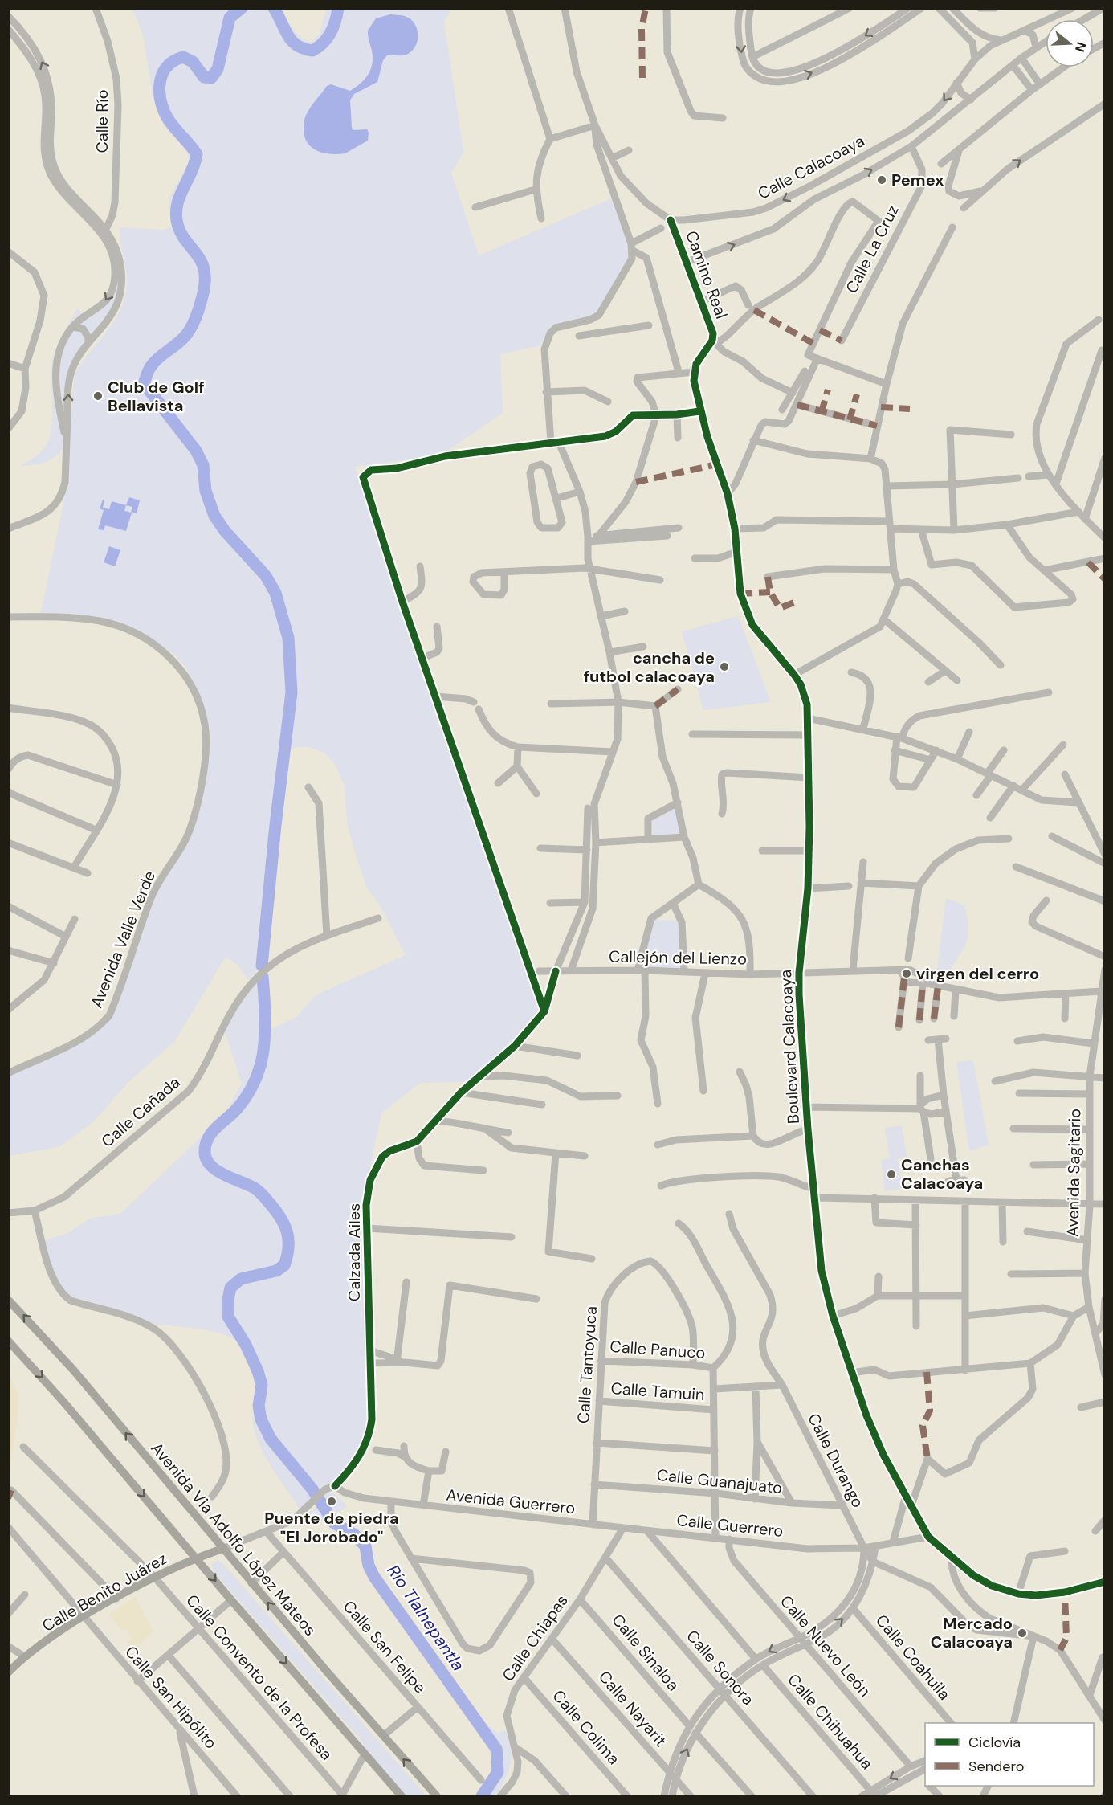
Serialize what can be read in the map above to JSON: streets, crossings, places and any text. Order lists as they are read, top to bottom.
{
  "streets": {
    "main road": ["Avenida Via Adolfo López Mateos", "Calle Benito Juárez"],
    "street": [
      "Calle Río",
      "Calle Calacoaya",
      "Calle La Cruz",
      "Camino Real",
      "Avenida Valle Verde",
      "Callejón del Lienzo",
      "Boulevard Calacoaya",
      "Calle Cañada",
      "Avenida Sagitario",
      "Calzada Ailes",
      "Calle Panuco",
      "Calle Tantoyuca",
      "Calle Tamuin",
      "Calle Durango",
      "Calle Guanajuato",
      "Avenida Guerrero",
      "Calle Guerrero",
      "Calle Chiapas",
      "Calle Nuevo León",
      "Calle San Felipe",
      "Calle Sinaloa",
      "Calle Coahuila",
      "Calle Sonora",
      "Calle Convento de la Profesa",
      "Calle San Hipólito",
      "Calle Nayarit",
      "Calle Chihuahua",
      "Calle Colima"
    ]
  },
  "crossings": [
    ["Calle Calacoaya", "Camino Real"],
    ["Callejón del Lienzo", "Boulevard Calacoaya"],
    ["Callejón del Lienzo", "Calzada Ailes"],
    ["Boulevard Calacoaya", "Calle Guerrero"],
    ["Calzada Ailes", "Avenida Guerrero"],
    ["Calle Panuco", "Calle Tantoyuca"],
    ["Calle Tantoyuca", "Calle Tamuin"],
    ["Calle Tantoyuca", "Calle Guanajuato"],
    ["Calle Tantoyuca", "Avenida Guerrero"],
    ["Calle Tantoyuca", "Calle Guerrero"],
    ["Calle Durango", "Calle Guanajuato"],
    ["Calle Durango", "Calle Guerrero"],
    ["Avenida Guerrero", "Calle Guerrero"],
    ["Calle Guerrero", "Calle Chiapas"],
    ["Calle Guerrero", "Calle Nuevo León"],
    ["Avenida Via Adolfo López Mateos", "Calle Benito Juárez"],
    ["Calle Benito Juárez", "Calle Convento de la Profesa"],
    ["Calle Benito Juárez", "Calle San Hipólito"],
    ["Calle Chiapas", "Calle Sinaloa"],
    ["Calle Chiapas", "Calle Sonora"],
    ["Calle Chiapas", "Calle Nayarit"],
    ["Calle Chiapas", "Calle Colima"]
  ],
  "water": ["Río Tlalnepantla"],
  "places": [
    "Pemex",
    "Club de Golf Bellavista",
    "cancha de futbol calacoaya",
    "virgen del cerro",
    "Canchas Calacoaya",
    "Puente de piedra \"El Jorobado\"",
    "Mercado Calacoaya"
  ],
  "legend": ["Ciclovía", "Sendero"],
  "north": "right"
}
